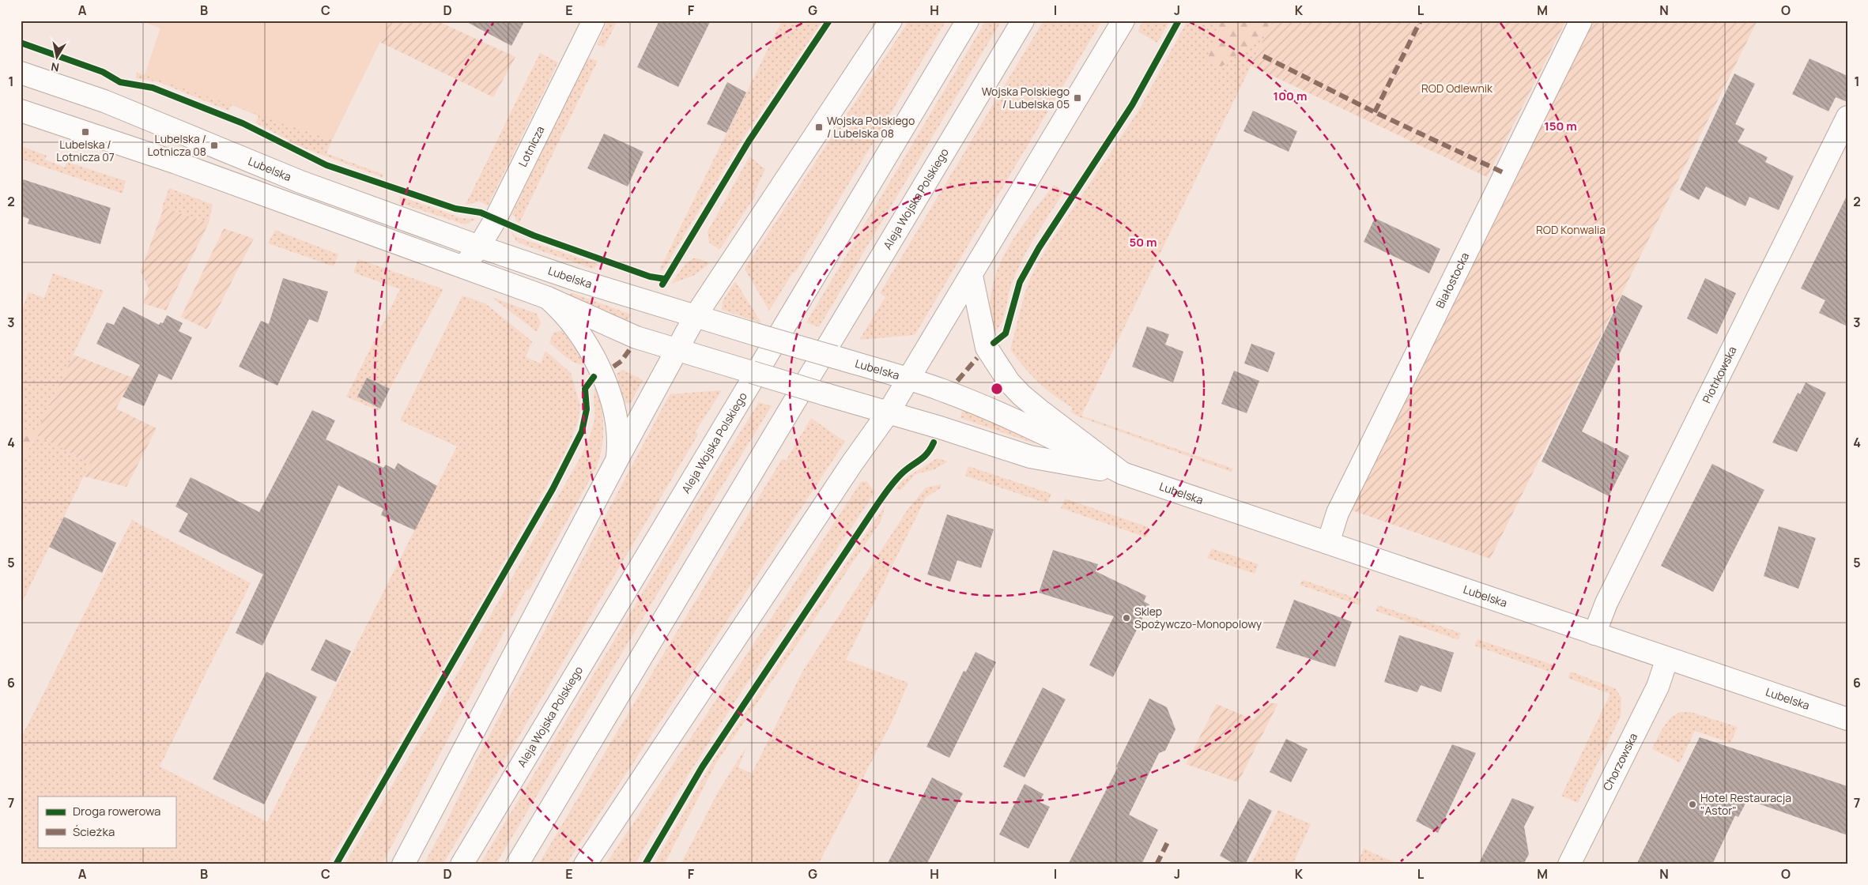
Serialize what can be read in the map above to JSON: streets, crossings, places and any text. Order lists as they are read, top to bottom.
{
  "streets": {
    "main road": [
      "Lotnicza",
      "Lubelska",
      "Aleja Wojska Polskiego",
      "Białostocka",
      "Piotrkowska",
      "Chorzowska"
    ]
  },
  "crossings": [
    ["Lotnicza", "Lubelska"],
    ["Lubelska", "Białostocka"],
    ["Lubelska", "Piotrkowska"],
    ["Lubelska", "Chorzowska"]
  ],
  "parks": ["ROD Odlewnik", "ROD Konwalia"],
  "places": {
    "transit": [
      "Wojska Polskiego / Lubelska 05",
      "Wojska Polskiego / Lubelska 08",
      "Lubelska / Lotnicza 07",
      "Lubelska / Lotnicza 08"
    ],
    "other": ["Sklep Spożywczo-Monopolowy", "Hotel Restauracja \"Astor\""]
  },
  "legend": ["Droga rowerowa", "Ścieżka"],
  "north": "bottom",
  "grid": {
    "columns": [
      "A",
      "B",
      "C",
      "D",
      "E",
      "F",
      "G",
      "H",
      "I",
      "J",
      "K",
      "L",
      "M",
      "N",
      "O"
    ],
    "rows": [
      "1",
      "2",
      "3",
      "4",
      "5",
      "6",
      "7"
    ]
  },
  "rings": ["100 m", "150 m", "50 m"]
}
